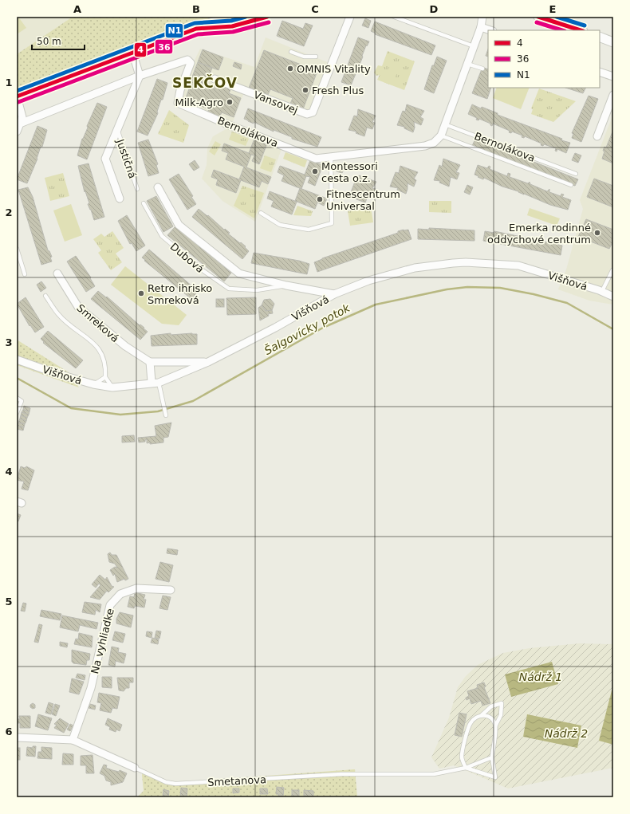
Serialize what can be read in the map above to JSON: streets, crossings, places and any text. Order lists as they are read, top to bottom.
{
  "streets": {
    "street": [
      "Vansovej",
      "Bernolákova",
      "Justičná",
      "Dubová",
      "Višňová",
      "Smreková",
      "Na vyhliadke",
      "Smetanova"
    ]
  },
  "crossings": [
    ["Bernolákova", "Justičná"],
    ["Dubová", "Višňová"],
    ["Na vyhliadke", "Smetanova"]
  ],
  "districts": ["SEKČOV"],
  "water": ["Šalgovícky potok", "Nádrž 1", "Nádrž 2"],
  "places": [
    "OMNIS Vitality",
    "Fresh Plus",
    "Milk-Agro",
    "Montessori cesta o.z.",
    "Fitnescentrum Universal",
    "Emerka rodinné oddychové centrum",
    "Retro ihrisko Smreková"
  ],
  "lines": ["transit line 4", "transit line N1", "transit line 36"],
  "legend": ["4", "36", "N1"],
  "scale_bar": "50 m",
  "grid": {
    "columns": [
      "A",
      "B",
      "C",
      "D",
      "E"
    ],
    "rows": [
      "1",
      "2",
      "3",
      "4",
      "5",
      "6"
    ]
  }
}
